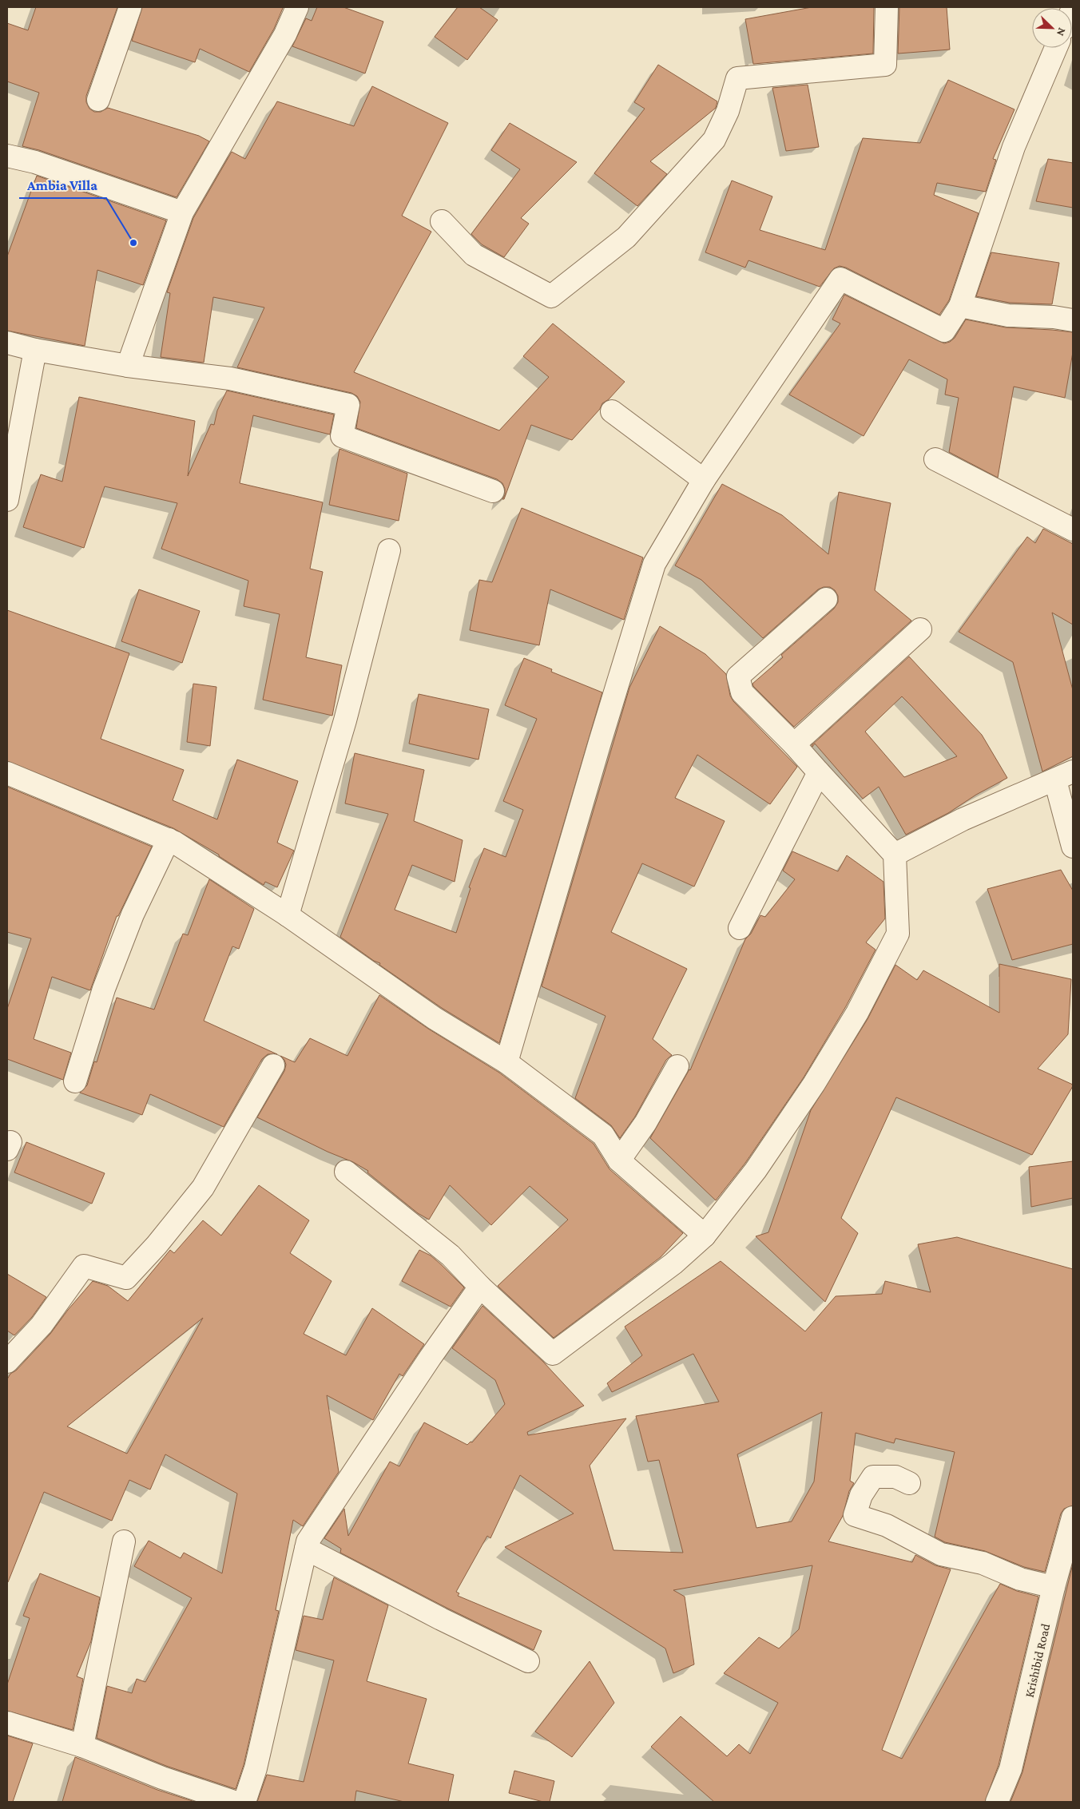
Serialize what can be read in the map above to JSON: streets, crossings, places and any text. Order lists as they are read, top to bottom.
{
  "streets": {
    "street": ["Krishibid Road"]
  },
  "places": ["Ambia Villa"],
  "north": "bottom right"
}
